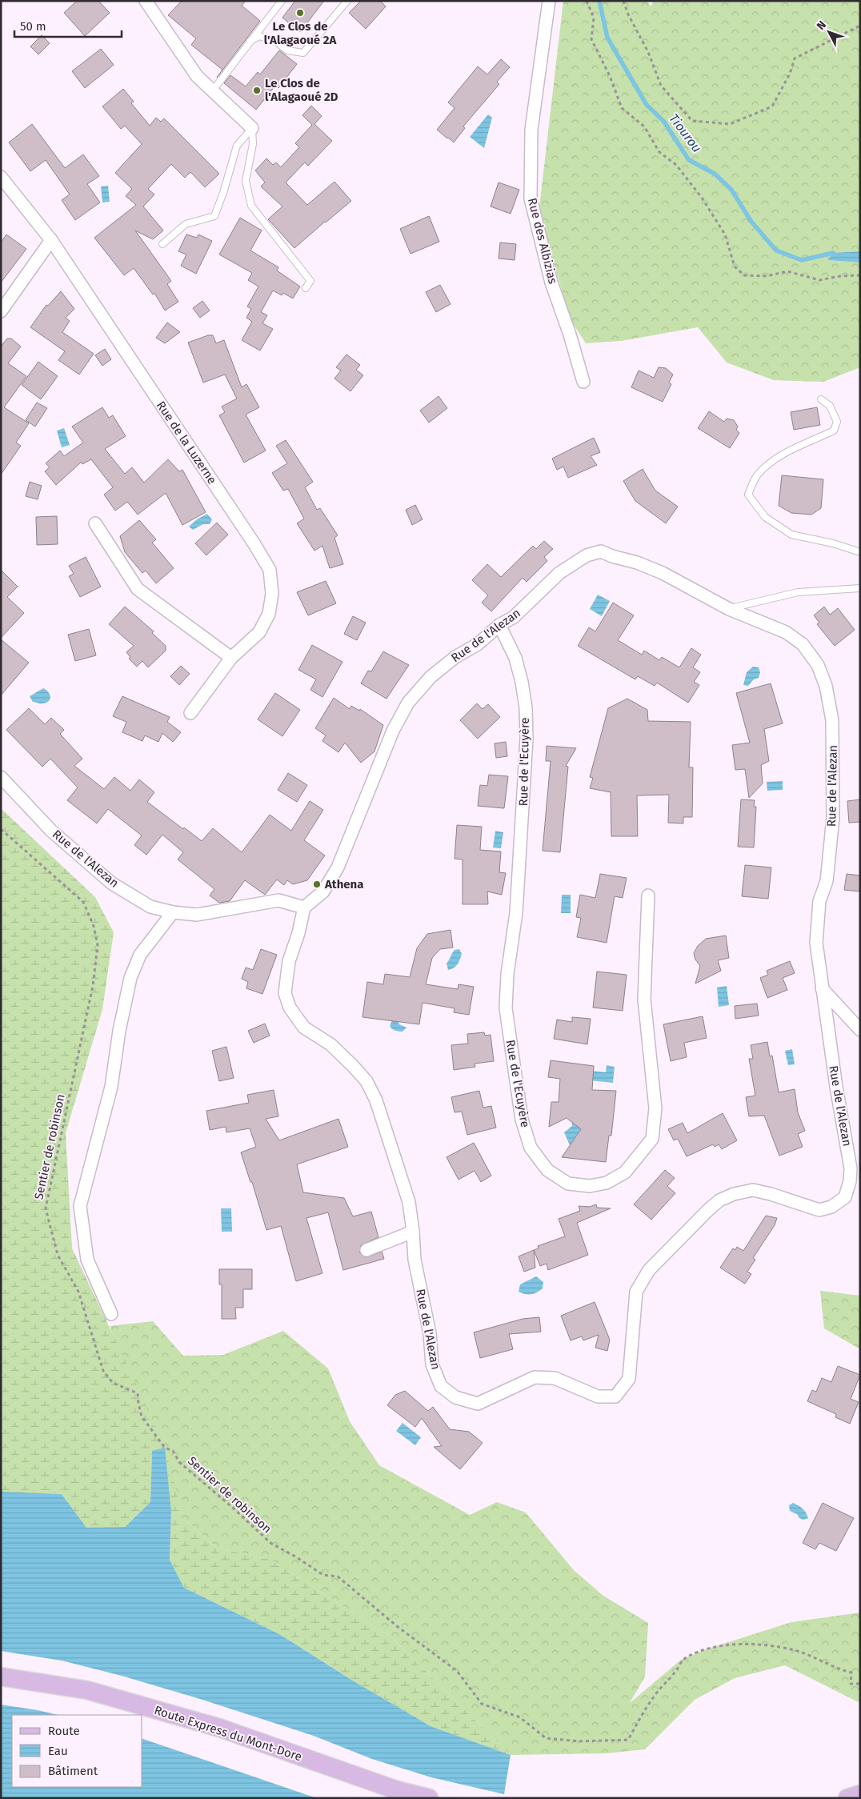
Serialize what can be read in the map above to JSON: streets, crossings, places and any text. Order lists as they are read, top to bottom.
{
  "streets": {
    "main road": ["Route Express du Mont-Dore"],
    "street": [
      "Rue des Albizias",
      "Rue de la Luzerne",
      "Rue de l'Alezan",
      "Rue de l'Ecuyère"
    ],
    "path": ["Sentier de robinson"]
  },
  "crossings": [
    ["Rue de l'Alezan", "Rue de l'Ecuyère"]
  ],
  "water": ["Tiourou"],
  "places": ["Le Clos de l'Alagaoué 2A", "Le Clos de l'Alagaoué 2D", "Athena"],
  "legend": ["Route", "Eau", "Bâtiment"],
  "scale_bar": "50 m",
  "north": "top left"
}
